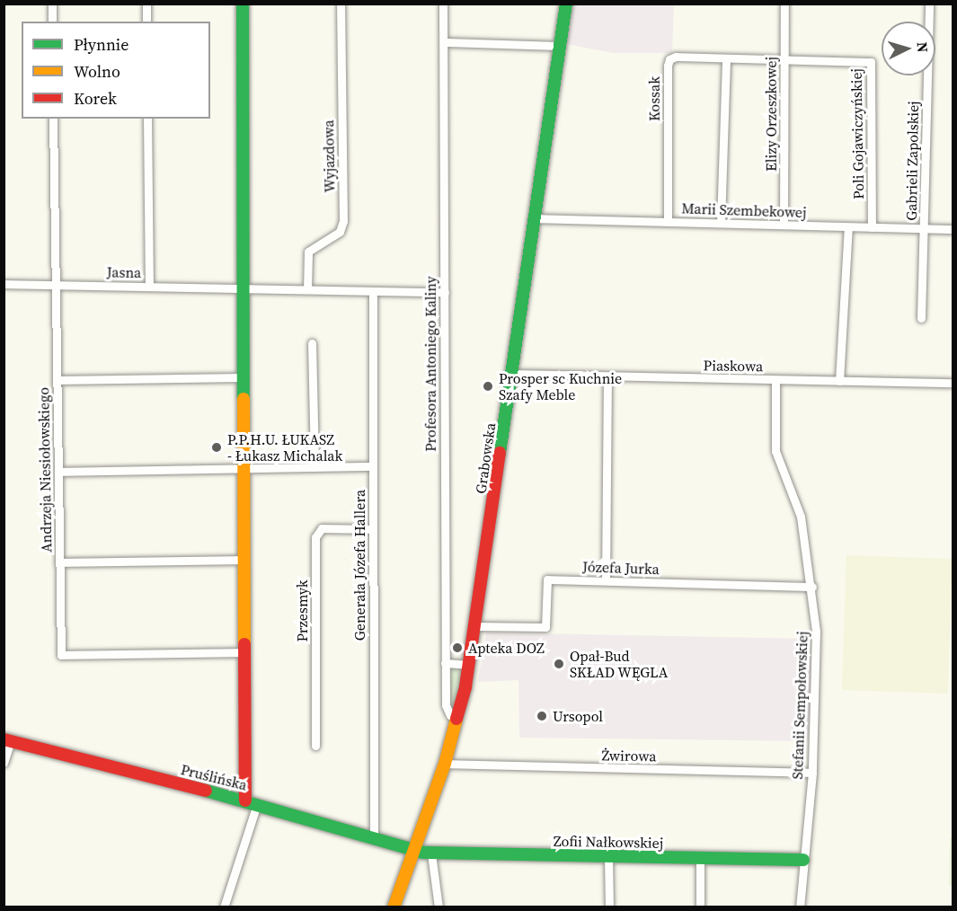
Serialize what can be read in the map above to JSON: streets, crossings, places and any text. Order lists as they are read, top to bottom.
{
  "streets": {
    "street": [
      "Kossak",
      "Elizy Orzeszkowej",
      "Poli Gojawiczyńskiej",
      "Wyjazdowa",
      "Gabrieli Zapolskiej",
      "Marii Szembekowej",
      "Jasna",
      "Profesora Antoniego Kaliny",
      "Piaskowa",
      "Grabowska",
      "Andrzeja Niesiołowskiego",
      "Generała Józefa Hallera",
      "Józefa Jurka",
      "Przesmyk",
      "Stefanii Sempołowskiej",
      "Żwirowa",
      "Pruślińska",
      "Zofii Nałkowskiej"
    ]
  },
  "crossings": [
    ["Kossak", "Elizy Orzeszkowej"],
    ["Kossak", "Poli Gojawiczyńskiej"],
    ["Kossak", "Marii Szembekowej"],
    ["Elizy Orzeszkowej", "Poli Gojawiczyńskiej"],
    ["Elizy Orzeszkowej", "Marii Szembekowej"],
    ["Poli Gojawiczyńskiej", "Marii Szembekowej"],
    ["Wyjazdowa", "Jasna"],
    ["Gabrieli Zapolskiej", "Marii Szembekowej"],
    ["Marii Szembekowej", "Grabowska"],
    ["Jasna", "Profesora Antoniego Kaliny"],
    ["Jasna", "Andrzeja Niesiołowskiego"],
    ["Jasna", "Generała Józefa Hallera"],
    ["Profesora Antoniego Kaliny", "Grabowska"],
    ["Piaskowa", "Grabowska"],
    ["Piaskowa", "Stefanii Sempołowskiej"],
    ["Grabowska", "Józefa Jurka"],
    ["Grabowska", "Żwirowa"],
    ["Grabowska", "Pruślińska"],
    ["Grabowska", "Zofii Nałkowskiej"],
    ["Generała Józefa Hallera", "Przesmyk"],
    ["Generała Józefa Hallera", "Pruślińska"],
    ["Józefa Jurka", "Stefanii Sempołowskiej"],
    ["Stefanii Sempołowskiej", "Żwirowa"],
    ["Stefanii Sempołowskiej", "Zofii Nałkowskiej"],
    ["Pruślińska", "Zofii Nałkowskiej"]
  ],
  "places": [
    "Prosper sc Kuchnie Szafy Meble",
    "P.P.H.U. ŁUKASZ - Łukasz Michalak",
    "Apteka DOZ",
    "Opał-Bud SKŁAD WĘGLA",
    "Ursopol"
  ],
  "legend": ["Płynnie", "Wolno", "Korek"],
  "north": "right"
}
